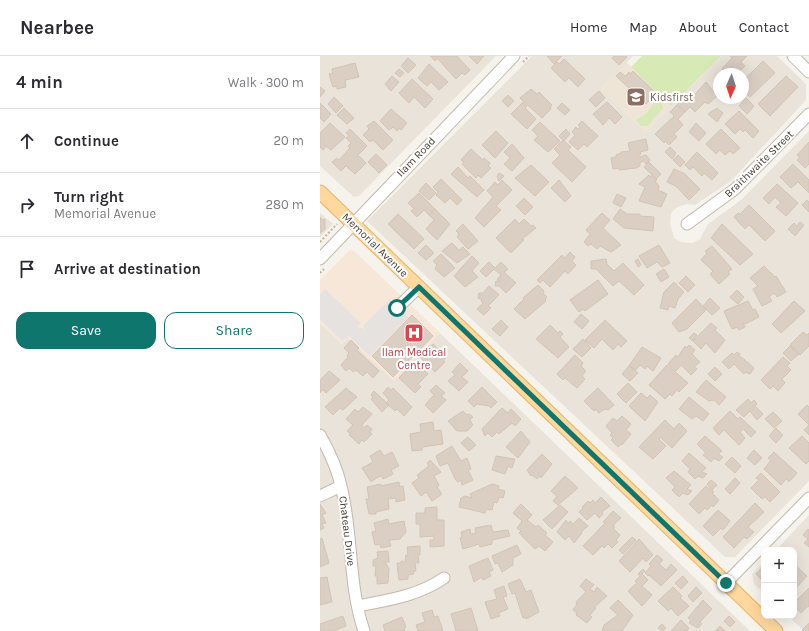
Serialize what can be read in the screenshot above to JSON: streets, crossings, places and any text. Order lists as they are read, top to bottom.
{
  "streets": {
    "main road": ["Memorial Avenue"],
    "street": ["Ilam Road", "Braithwaite Street", "Chateau Drive"]
  },
  "crossings": [
    ["Ilam Road", "Memorial Avenue"]
  ],
  "places": {
    "school or university": ["Kidsfirst"],
    "hospital": ["Ilam Medical Centre"]
  },
  "north": "bottom",
  "page": {
    "header": "Nearbee",
    "nav": [
      "Home",
      "Map",
      "About",
      "Contact"
    ],
    "heading": ["4 min", "Walk · 300 m"],
    "list": [
      ["Continue", "20 m"],
      ["Turn right", "Memorial Avenue", "280 m"],
      "Arrive at destination"
    ],
    "buttons": ["Save", "Share"],
    "map_buttons": ["+", "−"]
  }
}
